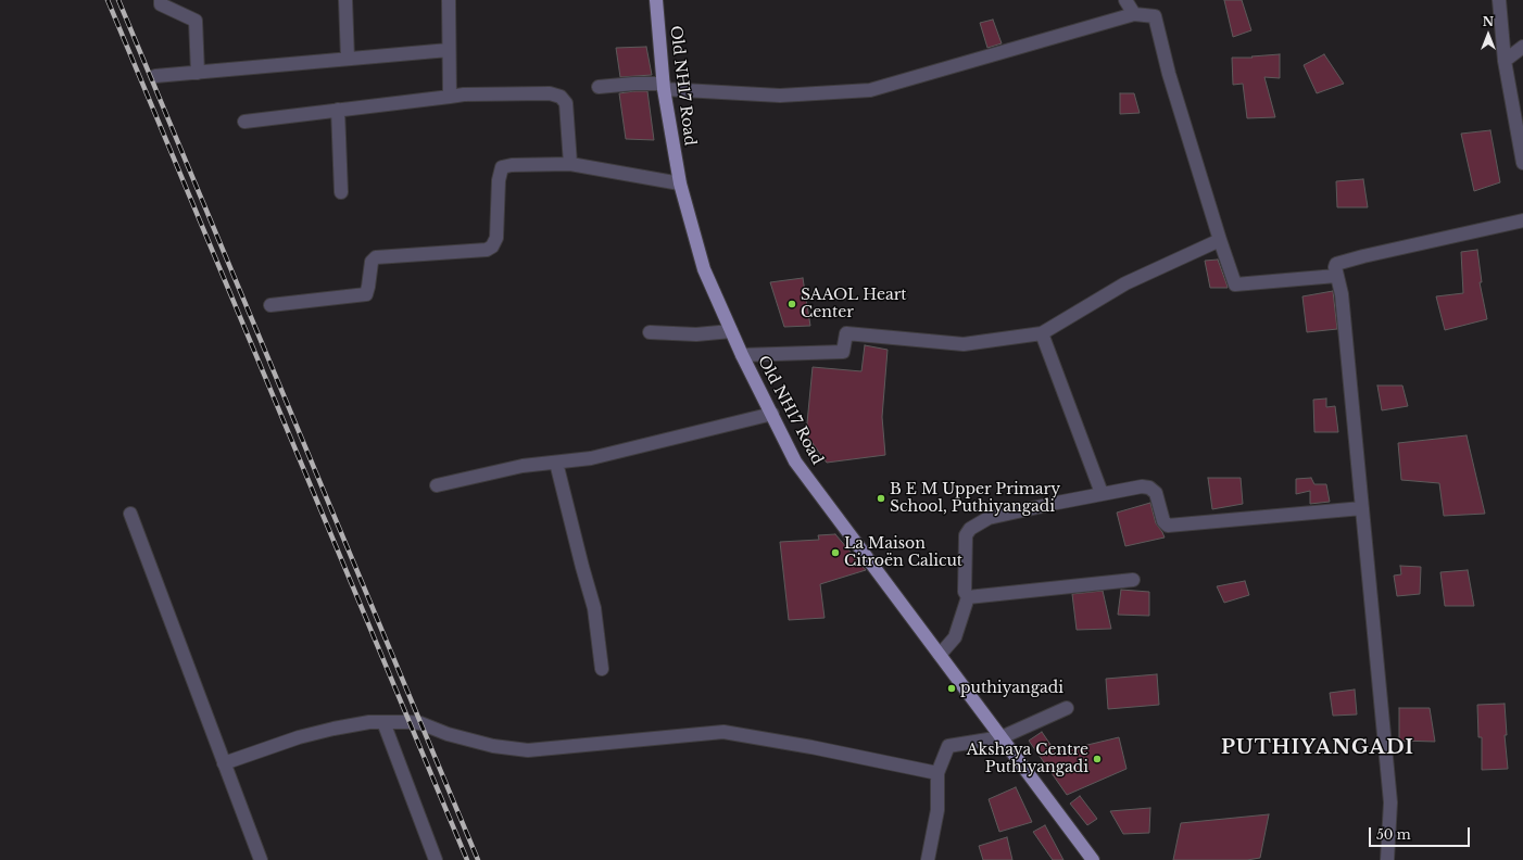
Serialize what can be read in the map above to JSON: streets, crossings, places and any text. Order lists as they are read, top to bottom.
{
  "streets": {
    "main road": ["Old NH17 Road"]
  },
  "districts": ["PUTHIYANGADI"],
  "places": [
    "SAAOL Heart Center",
    "B E M Upper Primary School, Puthiyangadi",
    "La Maison Citroën Calicut",
    "puthiyangadi",
    "Akshaya Centre Puthiyangadi"
  ],
  "scale_bar": "50 m",
  "north": "top"
}
